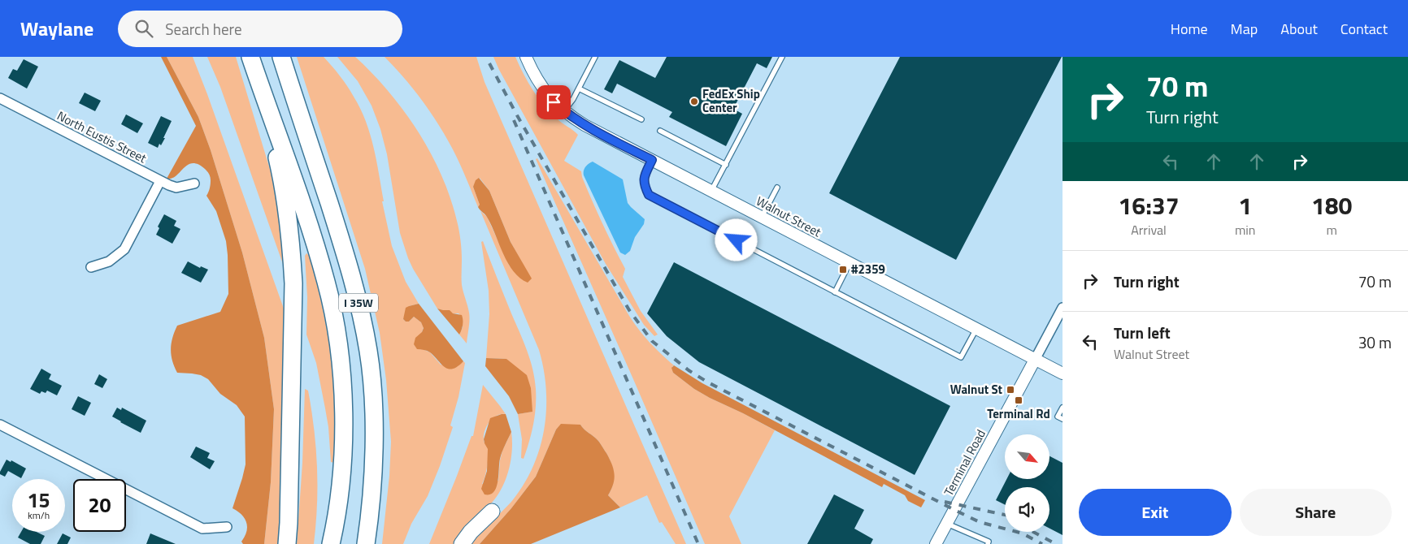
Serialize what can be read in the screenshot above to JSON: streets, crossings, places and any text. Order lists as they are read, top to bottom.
{
  "streets": {
    "highway": ["I 35W"],
    "street": ["North Eustis Street", "Walnut Street", "Terminal Road"]
  },
  "crossings": [
    ["Walnut Street", "Terminal Road"]
  ],
  "places": {
    "other": ["FedEx Ship Center"],
    "transit": ["#2359", "Walnut St", "Terminal Rd"]
  },
  "north": "bottom right",
  "page": {
    "header": "Waylane",
    "search": "Search here",
    "nav": [
      "Home",
      "Map",
      "About",
      "Contact"
    ],
    "turn": ["70 m", "Turn right"],
    "eta": [
      "16:37",
      "Arrival",
      "1",
      "min",
      "180",
      "m"
    ],
    "list": [
      {
        "name": "Turn right",
        "value": "70 m"
      },
      {
        "name": "Turn left",
        "note": "Walnut Street",
        "value": "30 m"
      }
    ],
    "speed": "15 km/h",
    "limit": "20",
    "buttons": ["Exit", "Share"]
  }
}
